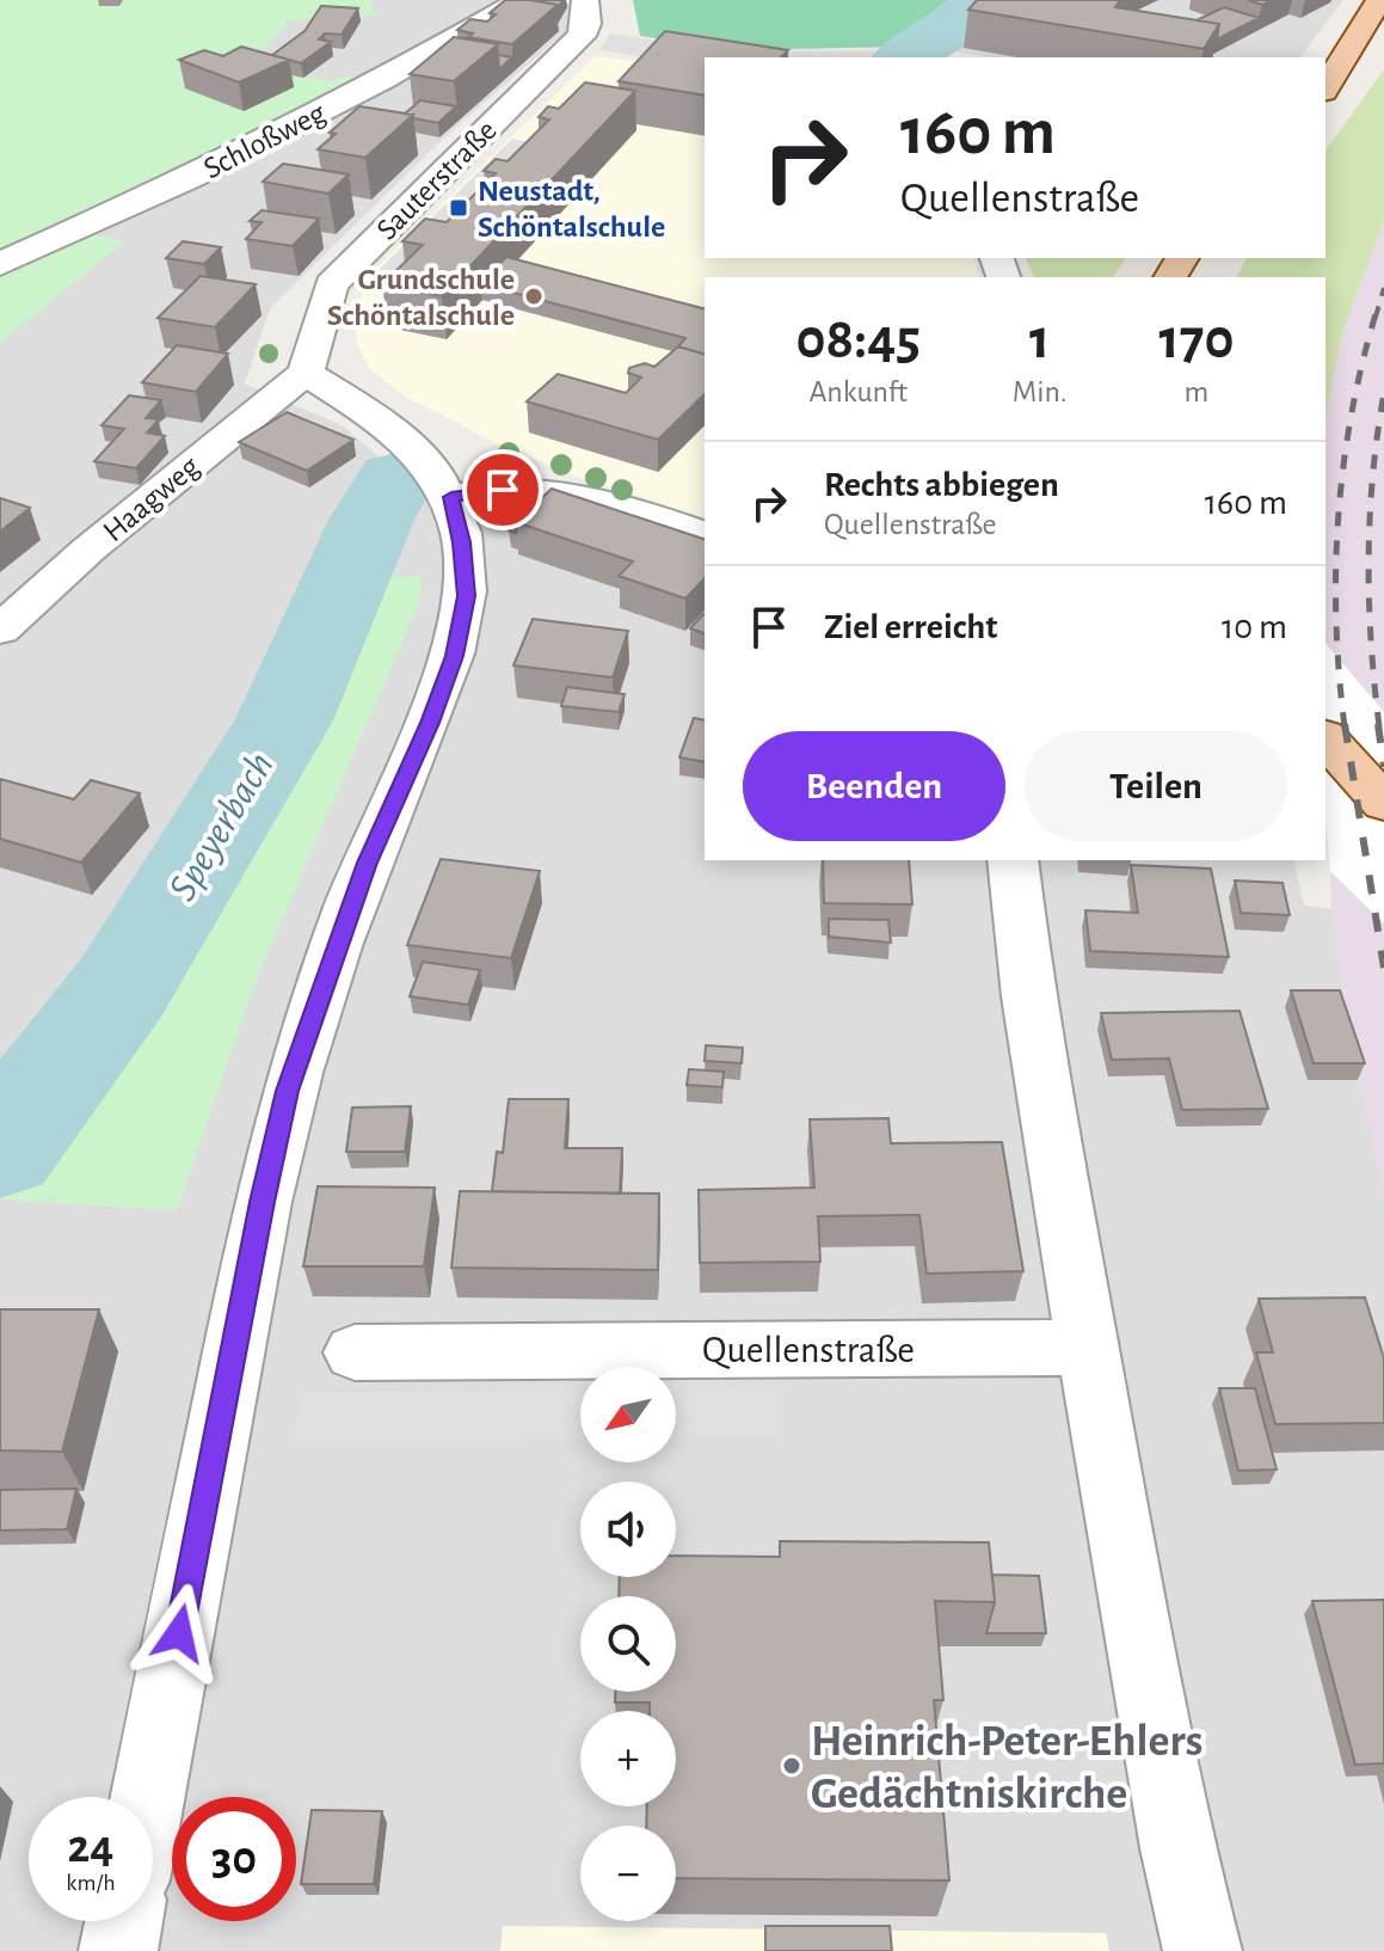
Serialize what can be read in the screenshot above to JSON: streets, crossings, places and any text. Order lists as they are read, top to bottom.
{
  "streets": {
    "street": [
      "Schloßweg",
      "Sauterstraße",
      "Haagweg",
      "Quellenstraße"
    ]
  },
  "crossings": [
    ["Sauterstraße", "Haagweg"]
  ],
  "water": ["Speyerbach"],
  "places": {
    "transit": ["Neustadt, Schöntalschule"],
    "other": ["Grundschule Schöntalschule", "Heinrich-Peter-Ehlers Gedächtniskirche"]
  },
  "north": "bottom left",
  "page": {
    "turn": ["160 m", "Quellenstraße"],
    "eta": [
      "08:45",
      "Ankunft",
      "1",
      "Min.",
      "170",
      "m"
    ],
    "list": [
      {
        "name": "Rechts abbiegen",
        "note": "Quellenstraße",
        "value": "160 m"
      },
      {
        "name": "Ziel erreicht",
        "value": "10 m"
      }
    ],
    "buttons": ["Beenden", "Teilen"],
    "map_buttons": ["+", "−"],
    "speed": "24 km/h",
    "limit": "30"
  }
}
